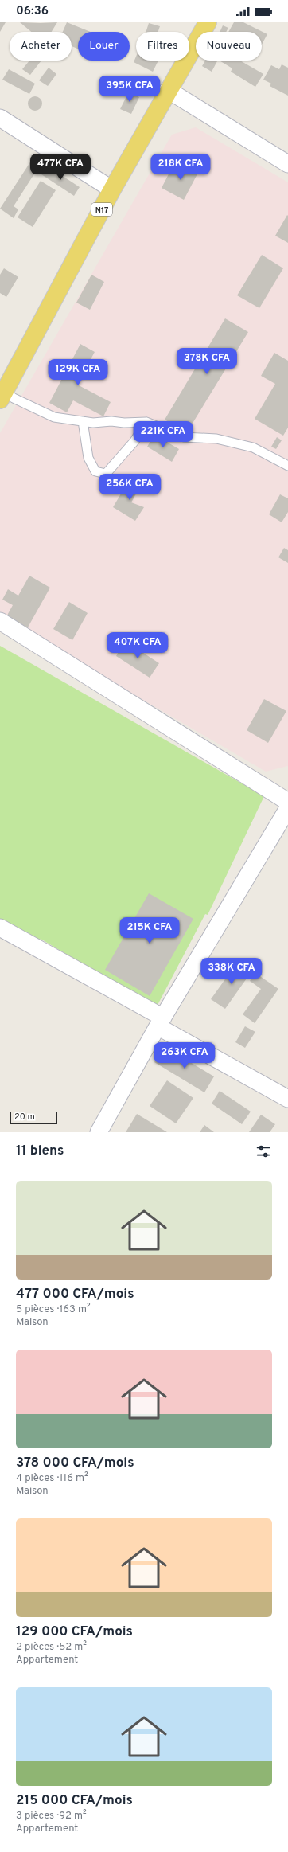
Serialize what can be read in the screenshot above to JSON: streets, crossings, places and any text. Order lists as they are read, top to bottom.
{
  "streets": {
    "main road": ["N17"]
  },
  "scale_bar": "20 m",
  "page": {
    "status": "06:36",
    "chip": [
      "Acheter",
      "Louer",
      "Filtres",
      "Nouveau"
    ],
    "price": [
      "395K CFA",
      "477K CFA",
      "218K CFA",
      "378K CFA",
      "129K CFA",
      "221K CFA",
      "256K CFA",
      "407K CFA",
      "215K CFA",
      "338K CFA",
      "263K CFA"
    ],
    "scale": "20 m",
    "heading": "11 biens",
    "list": [
      {
        "name": "477 000 CFA/mois",
        "note": "5 pièces · 163 m² · Maison"
      },
      {
        "name": "378 000 CFA/mois",
        "note": "4 pièces · 116 m² · Maison"
      },
      {
        "name": "129 000 CFA/mois",
        "note": "2 pièces · 52 m² · Appartement"
      },
      {
        "name": "215 000 CFA/mois",
        "note": "3 pièces · 92 m² · Appartement"
      }
    ]
  }
}
